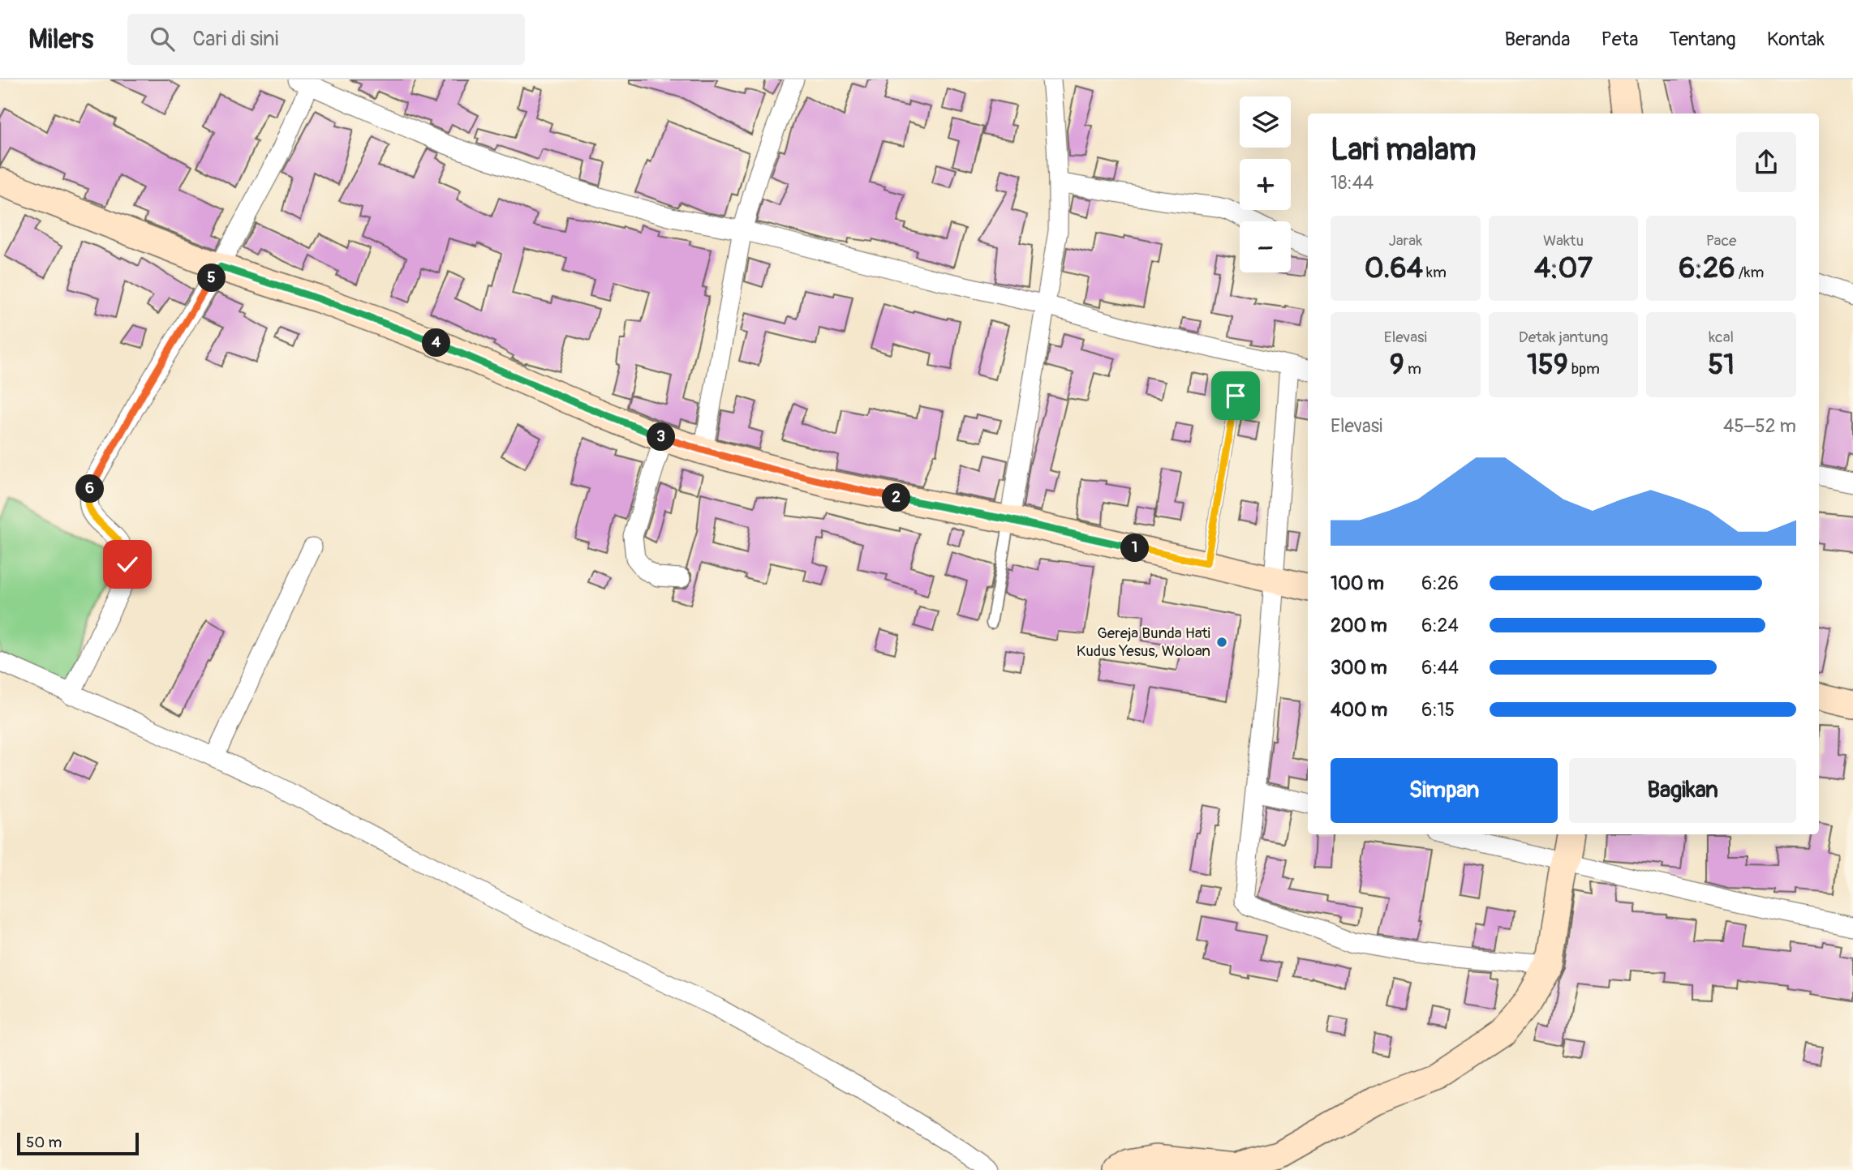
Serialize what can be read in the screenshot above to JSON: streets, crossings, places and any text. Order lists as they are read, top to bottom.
{
  "places": ["Gereja Bunda Hati Kudus Yesus, Woloan"],
  "scale_bar": "50 m",
  "page": {
    "header": "Milers",
    "search": "Cari di sini",
    "nav": [
      "Beranda",
      "Peta",
      "Tentang",
      "Kontak"
    ],
    "map_buttons": ["+", "−"],
    "heading": ["Lari malam", "18:44"],
    "stats": [
      ["Jarak", "0.64 km"],
      ["Waktu", "4:07"],
      ["Pace", "6:26 /km"],
      ["Elevasi", "9 m"],
      ["Detak jantung", "159 bpm"],
      ["kcal", "51"]
    ],
    "pins": [
      "5",
      "4",
      "3",
      "6",
      "2",
      "1"
    ],
    "chart": ["Elevasi", "45–52 m"],
    "list": [
      {
        "name": "100 m",
        "note": "6:26"
      },
      {
        "name": "200 m",
        "note": "6:24"
      },
      {
        "name": "300 m",
        "note": "6:44"
      },
      {
        "name": "400 m",
        "note": "6:15"
      }
    ],
    "buttons": ["Simpan", "Bagikan"],
    "scale": "50 m"
  }
}
